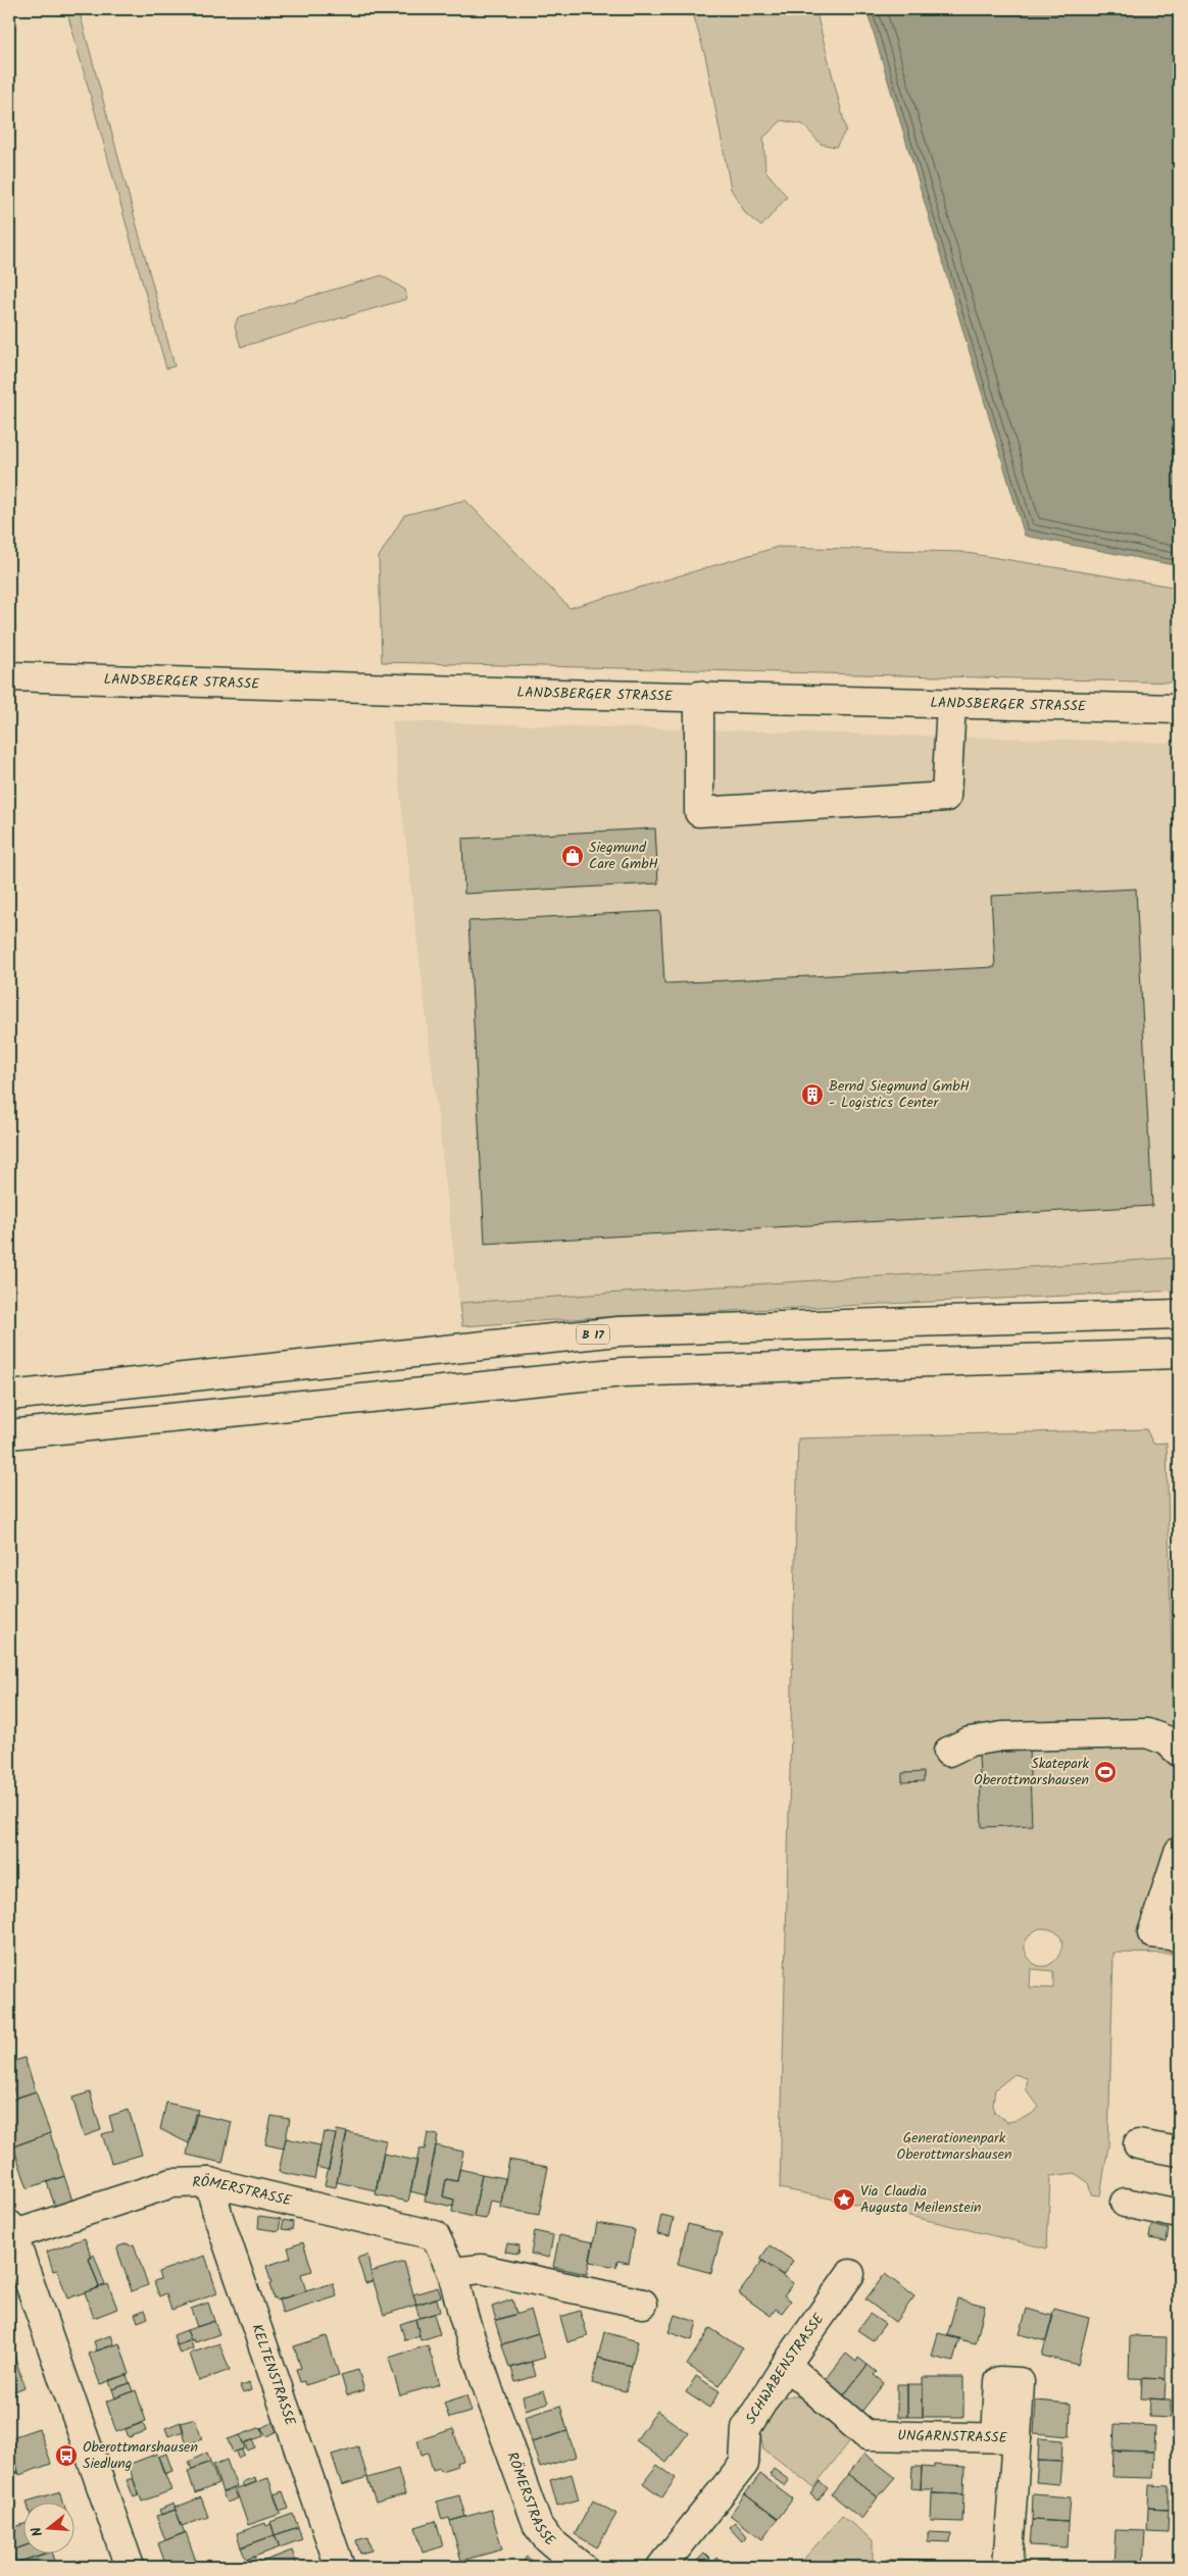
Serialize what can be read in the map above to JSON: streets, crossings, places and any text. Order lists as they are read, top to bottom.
{
  "streets": {
    "main road": [
      "LANDSBERGER STRASSE",
      "B 17",
      "RÖMERSTRASSE",
      "SCHWABENSTRASSE",
      "KELTENSTRASSE",
      "UNGARNSTRASSE"
    ]
  },
  "crossings": [
    ["RÖMERSTRASSE", "KELTENSTRASSE"],
    ["SCHWABENSTRASSE", "UNGARNSTRASSE"]
  ],
  "parks": ["Generationenpark Oberottmarshausen"],
  "places": {
    "shop": ["Siegmund Care GmbH"],
    "building": ["Bernd Siegmund GmbH - Logistics Center"],
    "sports": ["Skatepark Oberottmarshausen"],
    "place": ["Via Claudia Augusta Meilenstein"],
    "bus stop": ["Oberottmarshausen Siedlung"]
  },
  "north": "left"
}
